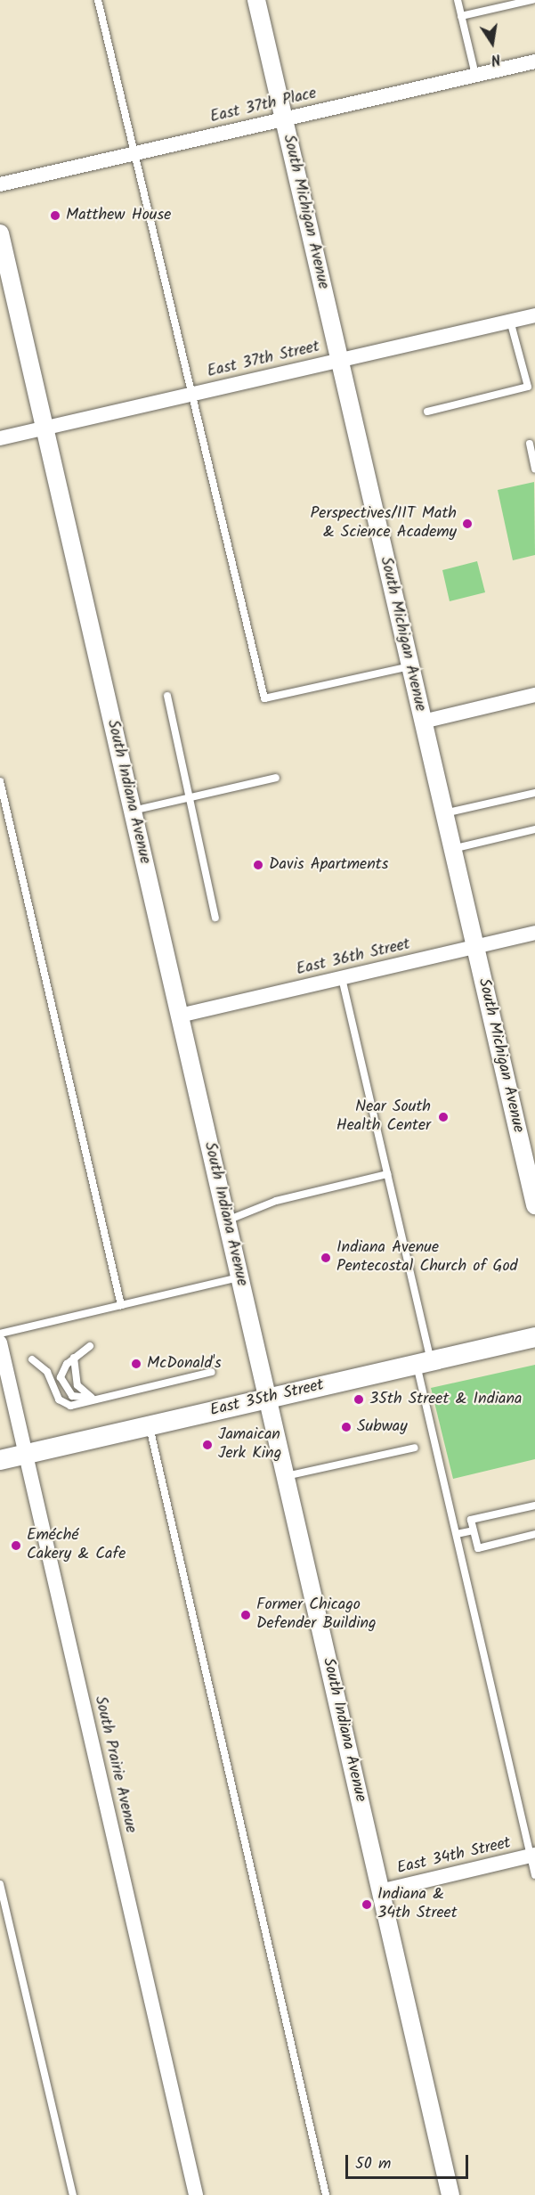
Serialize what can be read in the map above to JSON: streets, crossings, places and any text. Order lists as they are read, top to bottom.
{
  "streets": {
    "main road": ["East 35th Street"],
    "street": [
      "East 37th Place",
      "South Michigan Avenue",
      "East 37th Street",
      "South Indiana Avenue",
      "East 36th Street",
      "South Prairie Avenue",
      "East 34th Street"
    ]
  },
  "crossings": [
    ["East 37th Place", "South Michigan Avenue"],
    ["South Michigan Avenue", "East 37th Street"],
    ["South Michigan Avenue", "East 36th Street"],
    ["East 37th Street", "South Indiana Avenue"],
    ["South Indiana Avenue", "East 36th Street"],
    ["South Indiana Avenue", "East 35th Street"],
    ["South Indiana Avenue", "East 34th Street"],
    ["East 35th Street", "South Prairie Avenue"]
  ],
  "places": [
    "Matthew House",
    "Perspectives/IIT Math & Science Academy",
    "Davis Apartments",
    "Near South Health Center",
    "Indiana Avenue Pentecostal Church of God",
    "McDonald's",
    "35th Street & Indiana",
    "Subway",
    "Jamaican Jerk King",
    "Eméché Cakery & Cafe",
    "Former Chicago Defender Building",
    "Indiana & 34th Street"
  ],
  "scale_bar": "50 m",
  "north": "bottom"
}
